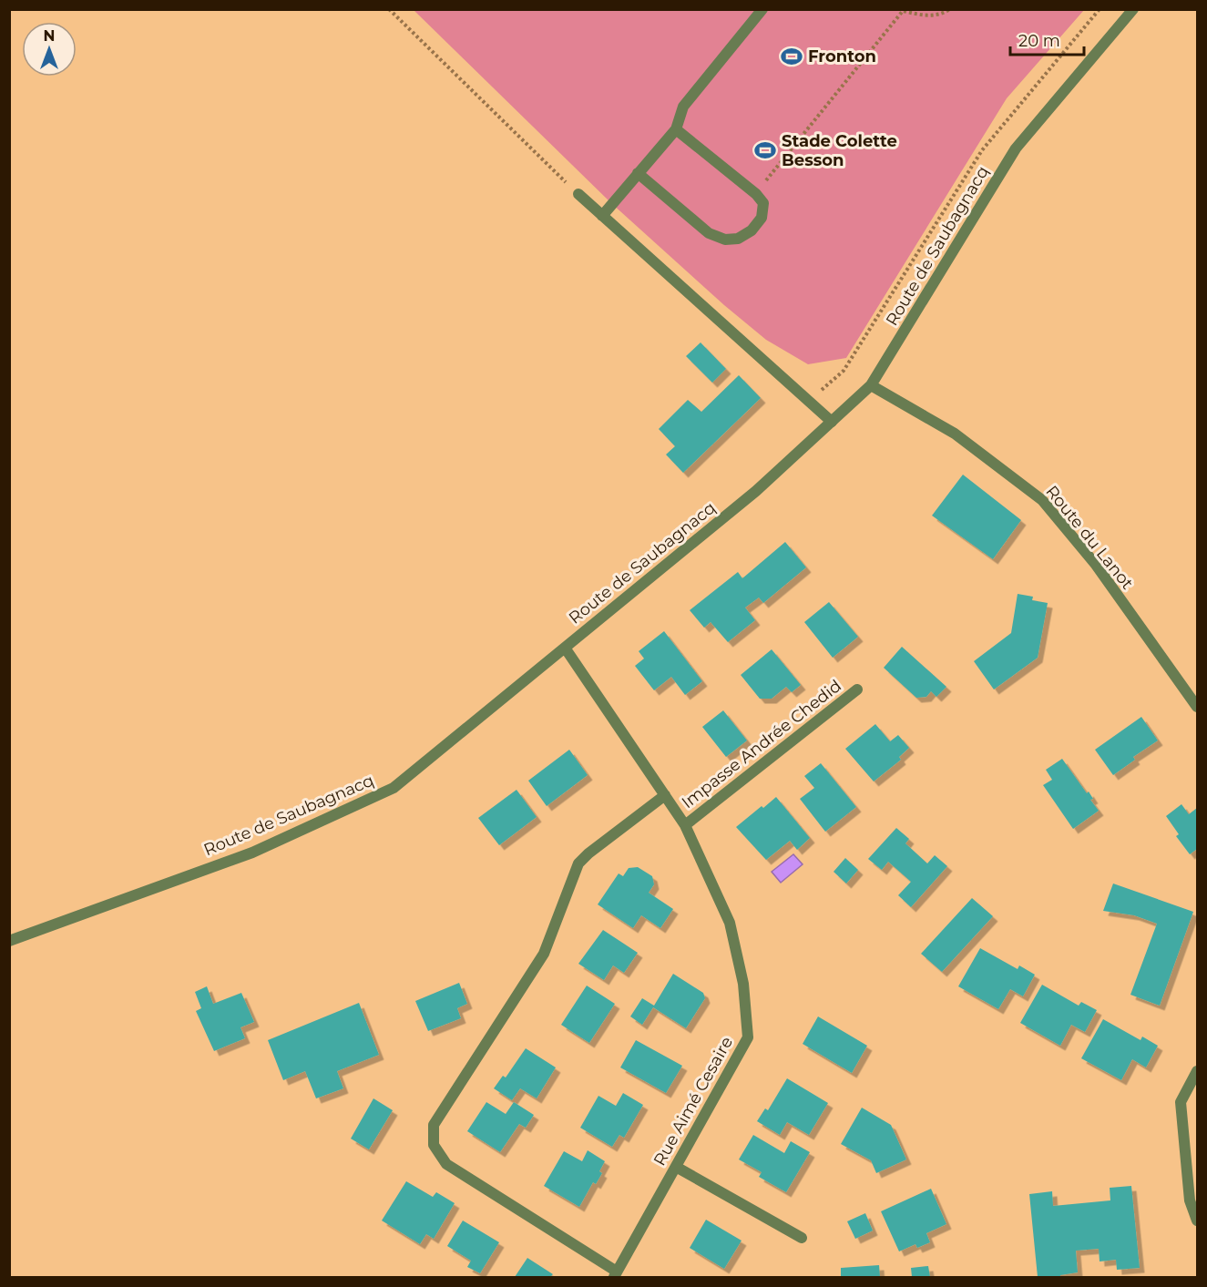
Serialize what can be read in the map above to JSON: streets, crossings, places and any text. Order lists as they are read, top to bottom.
{
  "streets": {
    "street": [
      "Route de Saubagnacq",
      "Route du Lanot",
      "Impasse Andrée Chedid",
      "Rue Aimé Cesaire"
    ]
  },
  "crossings": [
    ["Route de Saubagnacq", "Route du Lanot"],
    ["Route de Saubagnacq", "Rue Aimé Cesaire"],
    ["Impasse Andrée Chedid", "Rue Aimé Cesaire"]
  ],
  "places": {
    "sports": ["Fronton", "Stade Colette Besson"]
  },
  "scale_bar": "20 m",
  "north": "top"
}
